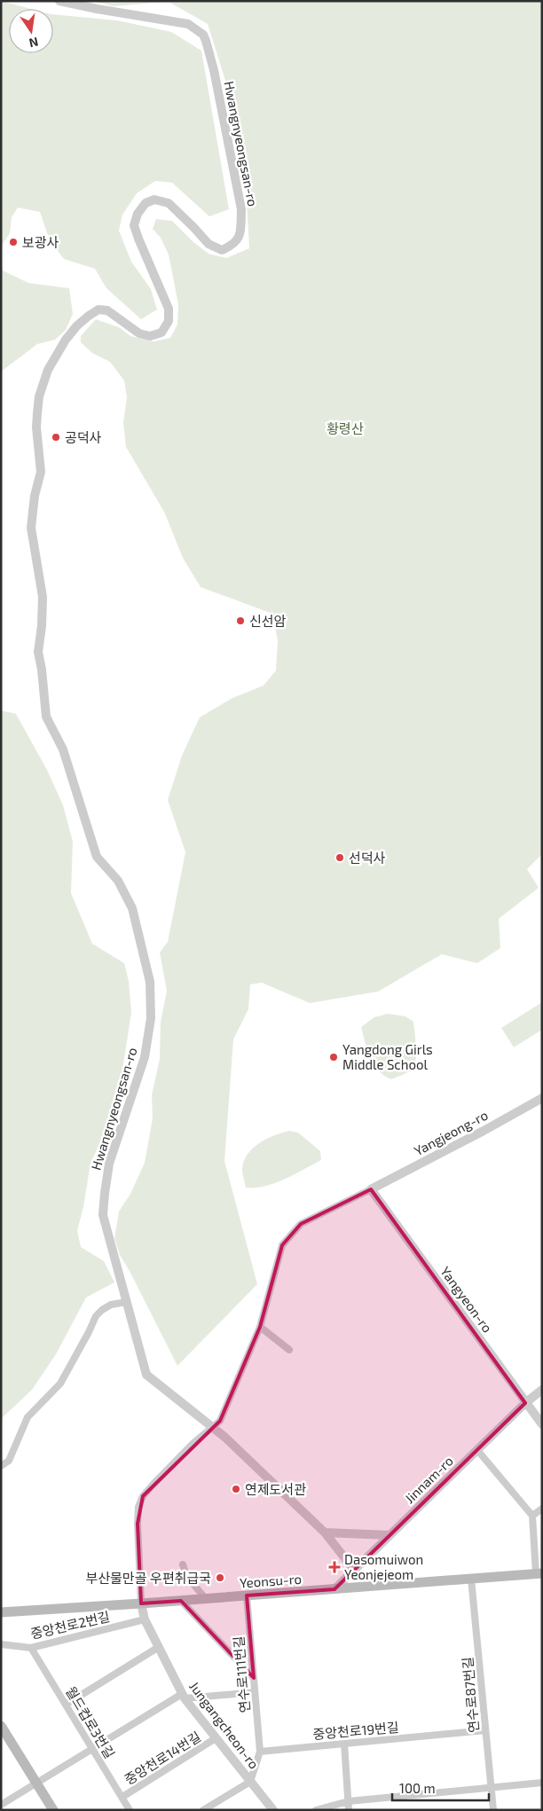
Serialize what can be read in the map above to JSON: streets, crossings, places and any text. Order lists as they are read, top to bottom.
{
  "streets": {
    "main road": ["Yeonsu-ro"],
    "street": [
      "Hwangnyeongsan-ro",
      "Yangjeong-ro",
      "Yangyeon-ro",
      "Jinnam-ro",
      "중앙천로2번길",
      "연수로111번길",
      "연수로87번길",
      "월드컵로3번길",
      "Jungangcheon-ro",
      "중앙천로19번길",
      "중앙천로14번길"
    ]
  },
  "crossings": [
    ["Hwangnyeongsan-ro", "Jinnam-ro"],
    ["Yangjeong-ro", "Yangyeon-ro"],
    ["Yangyeon-ro", "Jinnam-ro"],
    ["Jinnam-ro", "Yeonsu-ro"],
    ["Yeonsu-ro", "연수로111번길"],
    ["Yeonsu-ro", "연수로87번길"],
    ["Yeonsu-ro", "Jungangcheon-ro"],
    ["중앙천로2번길", "월드컵로3번길"],
    ["중앙천로2번길", "Jungangcheon-ro"],
    ["연수로111번길", "중앙천로19번길"],
    ["연수로87번길", "중앙천로19번길"],
    ["월드컵로3번길", "중앙천로14번길"],
    ["Jungangcheon-ro", "중앙천로14번길"]
  ],
  "parks": ["황령산"],
  "places": {
    "other": [
      "보광사",
      "공덕사",
      "신선암",
      "선덕사",
      "Yangdong Girls Middle School",
      "연제도서관",
      "부산물만골 우편취급국"
    ],
    "health": ["Dasomuiwon Yeonjejeom"]
  },
  "scale_bar": "100 m",
  "north": "bottom"
}
